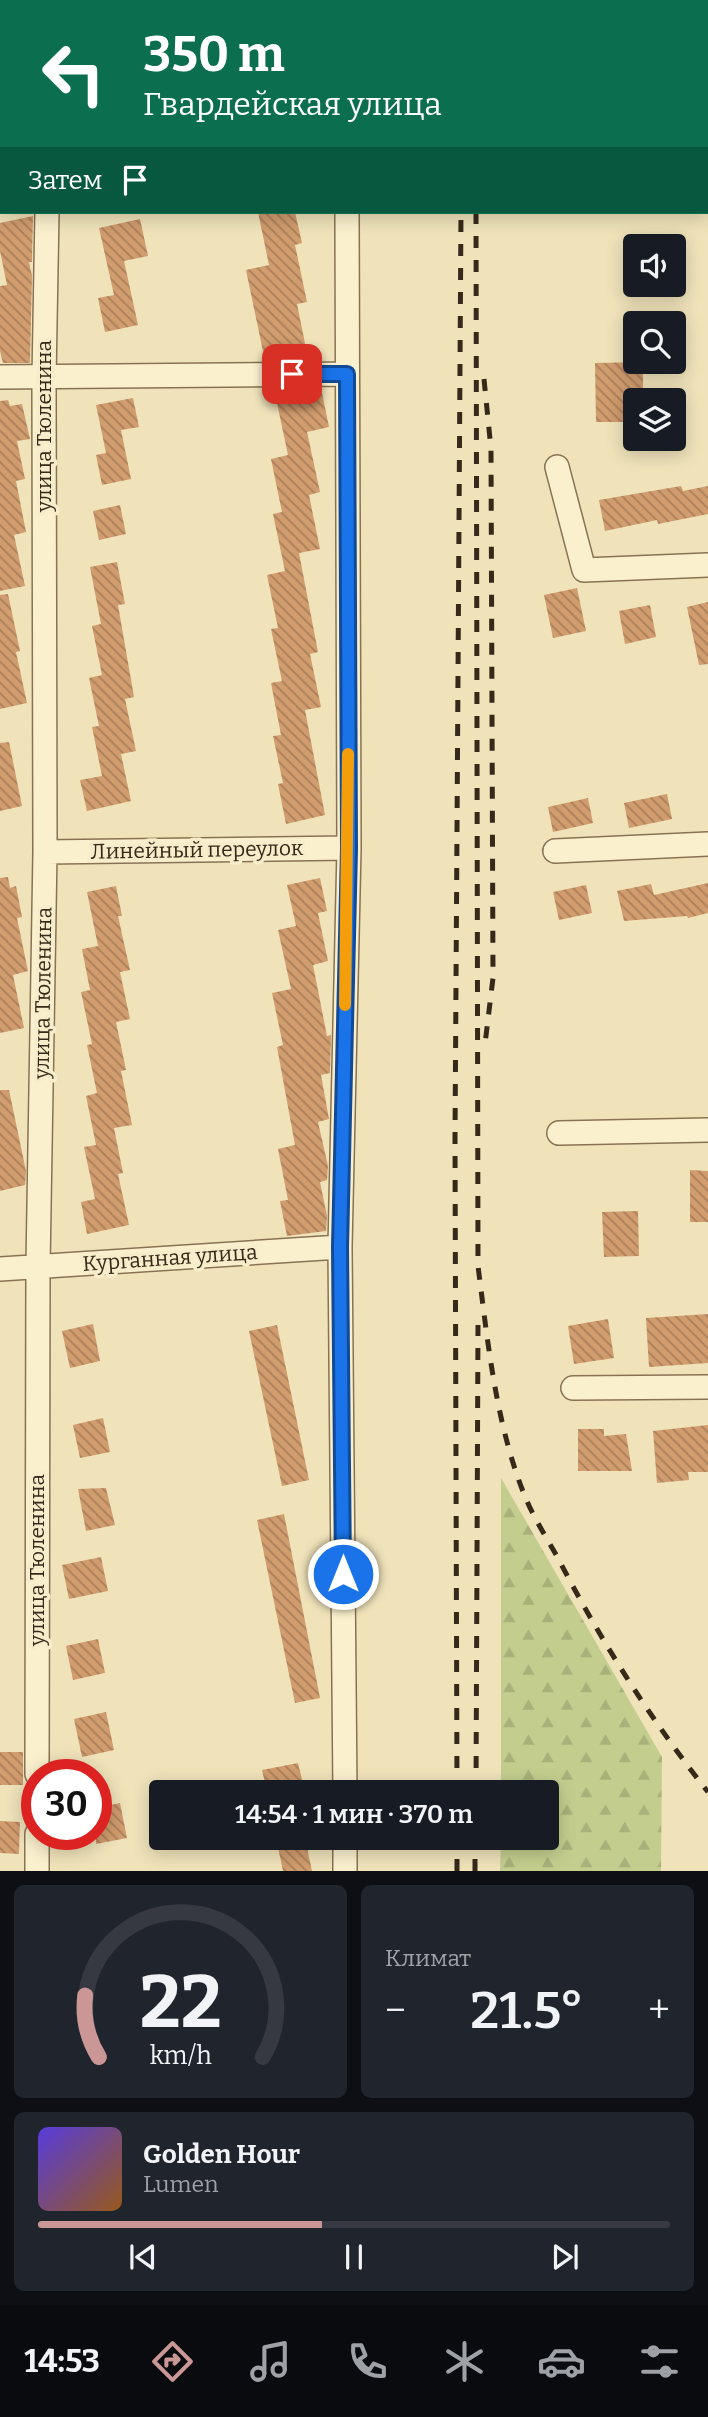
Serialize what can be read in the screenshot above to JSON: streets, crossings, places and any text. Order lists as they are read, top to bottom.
{
  "streets": {
    "street": ["улица Тюленина", "Линейный переулок", "Курганная улица"]
  },
  "crossings": [
    ["улица Тюленина", "Линейный переулок"],
    ["улица Тюленина", "Курганная улица"]
  ],
  "page": {
    "turn": ["350 m", "Гвардейская улица"],
    "then": "Затем",
    "limit": "30",
    "trip": "14:54 · 1 мин · 370 m",
    "tile": "Климат",
    "heat": ["−", "21.5°", "+"],
    "song": ["Golden Hour", "Lumen"],
    "tabs": "14:53",
    "gauge": ["22", "km/h"]
  }
}
